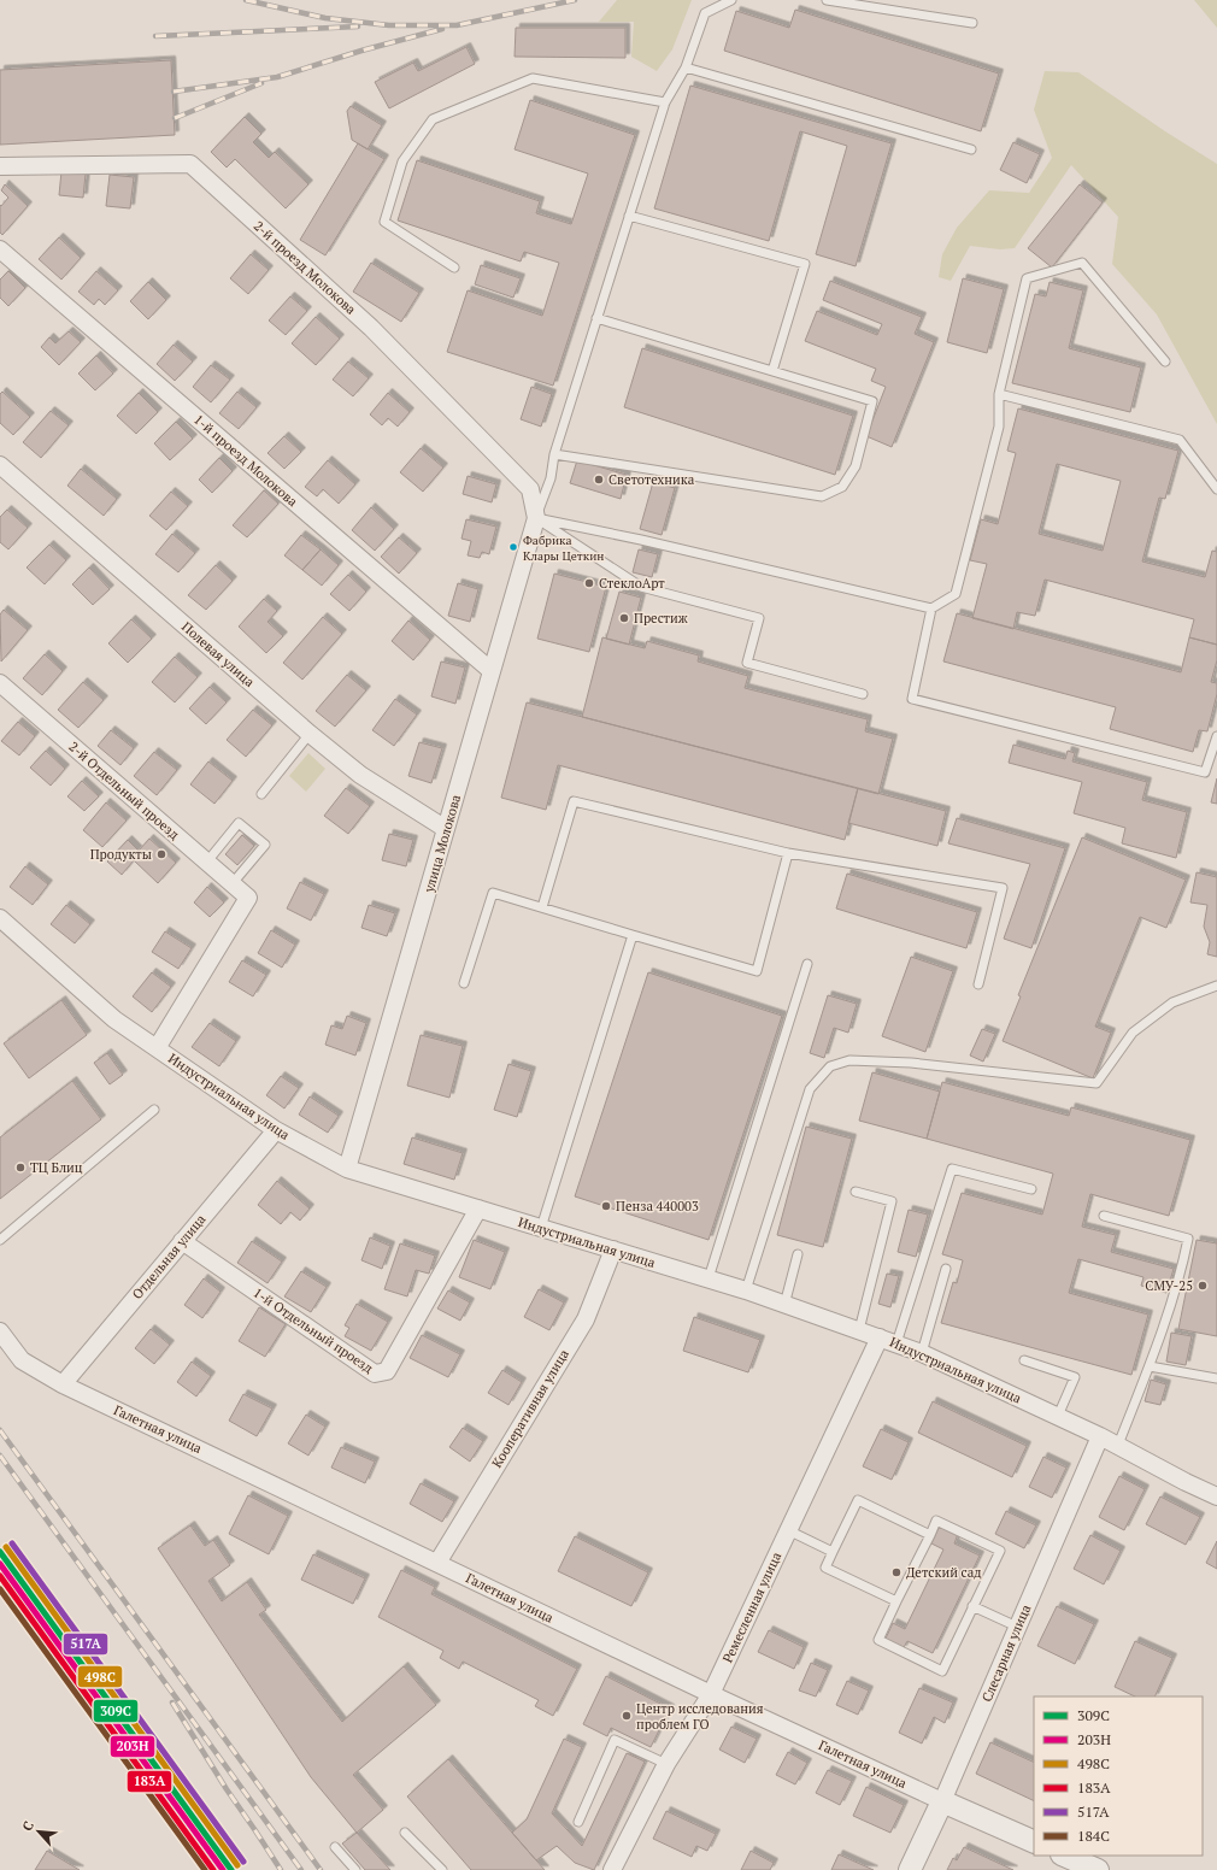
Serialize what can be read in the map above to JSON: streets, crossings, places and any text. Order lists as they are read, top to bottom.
{
  "streets": {
    "street": [
      "2-й проезд Молокова",
      "1-й проезд Молокова",
      "Полевая улица",
      "2-й Отдельный проезд",
      "улица Молокова",
      "Индустриальная улица",
      "Отдельная улица",
      "1-й Отдельный проезд",
      "Кооперативная улица",
      "Галетная улица",
      "Ремесленная улица",
      "Слесарная улица"
    ]
  },
  "crossings": [
    ["2-й проезд Молокова", "улица Молокова"],
    ["1-й проезд Молокова", "улица Молокова"],
    ["Полевая улица", "улица Молокова"],
    ["2-й Отдельный проезд", "Индустриальная улица"],
    ["улица Молокова", "Индустриальная улица"],
    ["Индустриальная улица", "Отдельная улица"],
    ["Индустриальная улица", "1-й Отдельный проезд"],
    ["Индустриальная улица", "Кооперативная улица"],
    ["Индустриальная улица", "Ремесленная улица"],
    ["Индустриальная улица", "Слесарная улица"],
    ["Отдельная улица", "1-й Отдельный проезд"],
    ["Отдельная улица", "Галетная улица"],
    ["Кооперативная улица", "Галетная улица"],
    ["Галетная улица", "Ремесленная улица"],
    ["Галетная улица", "Слесарная улица"]
  ],
  "places": [
    "Светотехника",
    "Фабрика Клары Цеткин",
    "СтеклоАрт",
    "Престиж",
    "Продукты",
    "ТЦ Блиц",
    "Пенза 440003",
    "СМУ-25",
    "Детский сад",
    "Центр исследования проблем ГО"
  ],
  "lines": [
    "transit line 517А",
    "transit line 498С",
    "transit line 309С",
    "transit line 203Н",
    "transit line 183А",
    "transit line 184С"
  ],
  "legend": [
    "309С",
    "203Н",
    "498С",
    "183А",
    "517А",
    "184С"
  ],
  "north": "top left"
}
